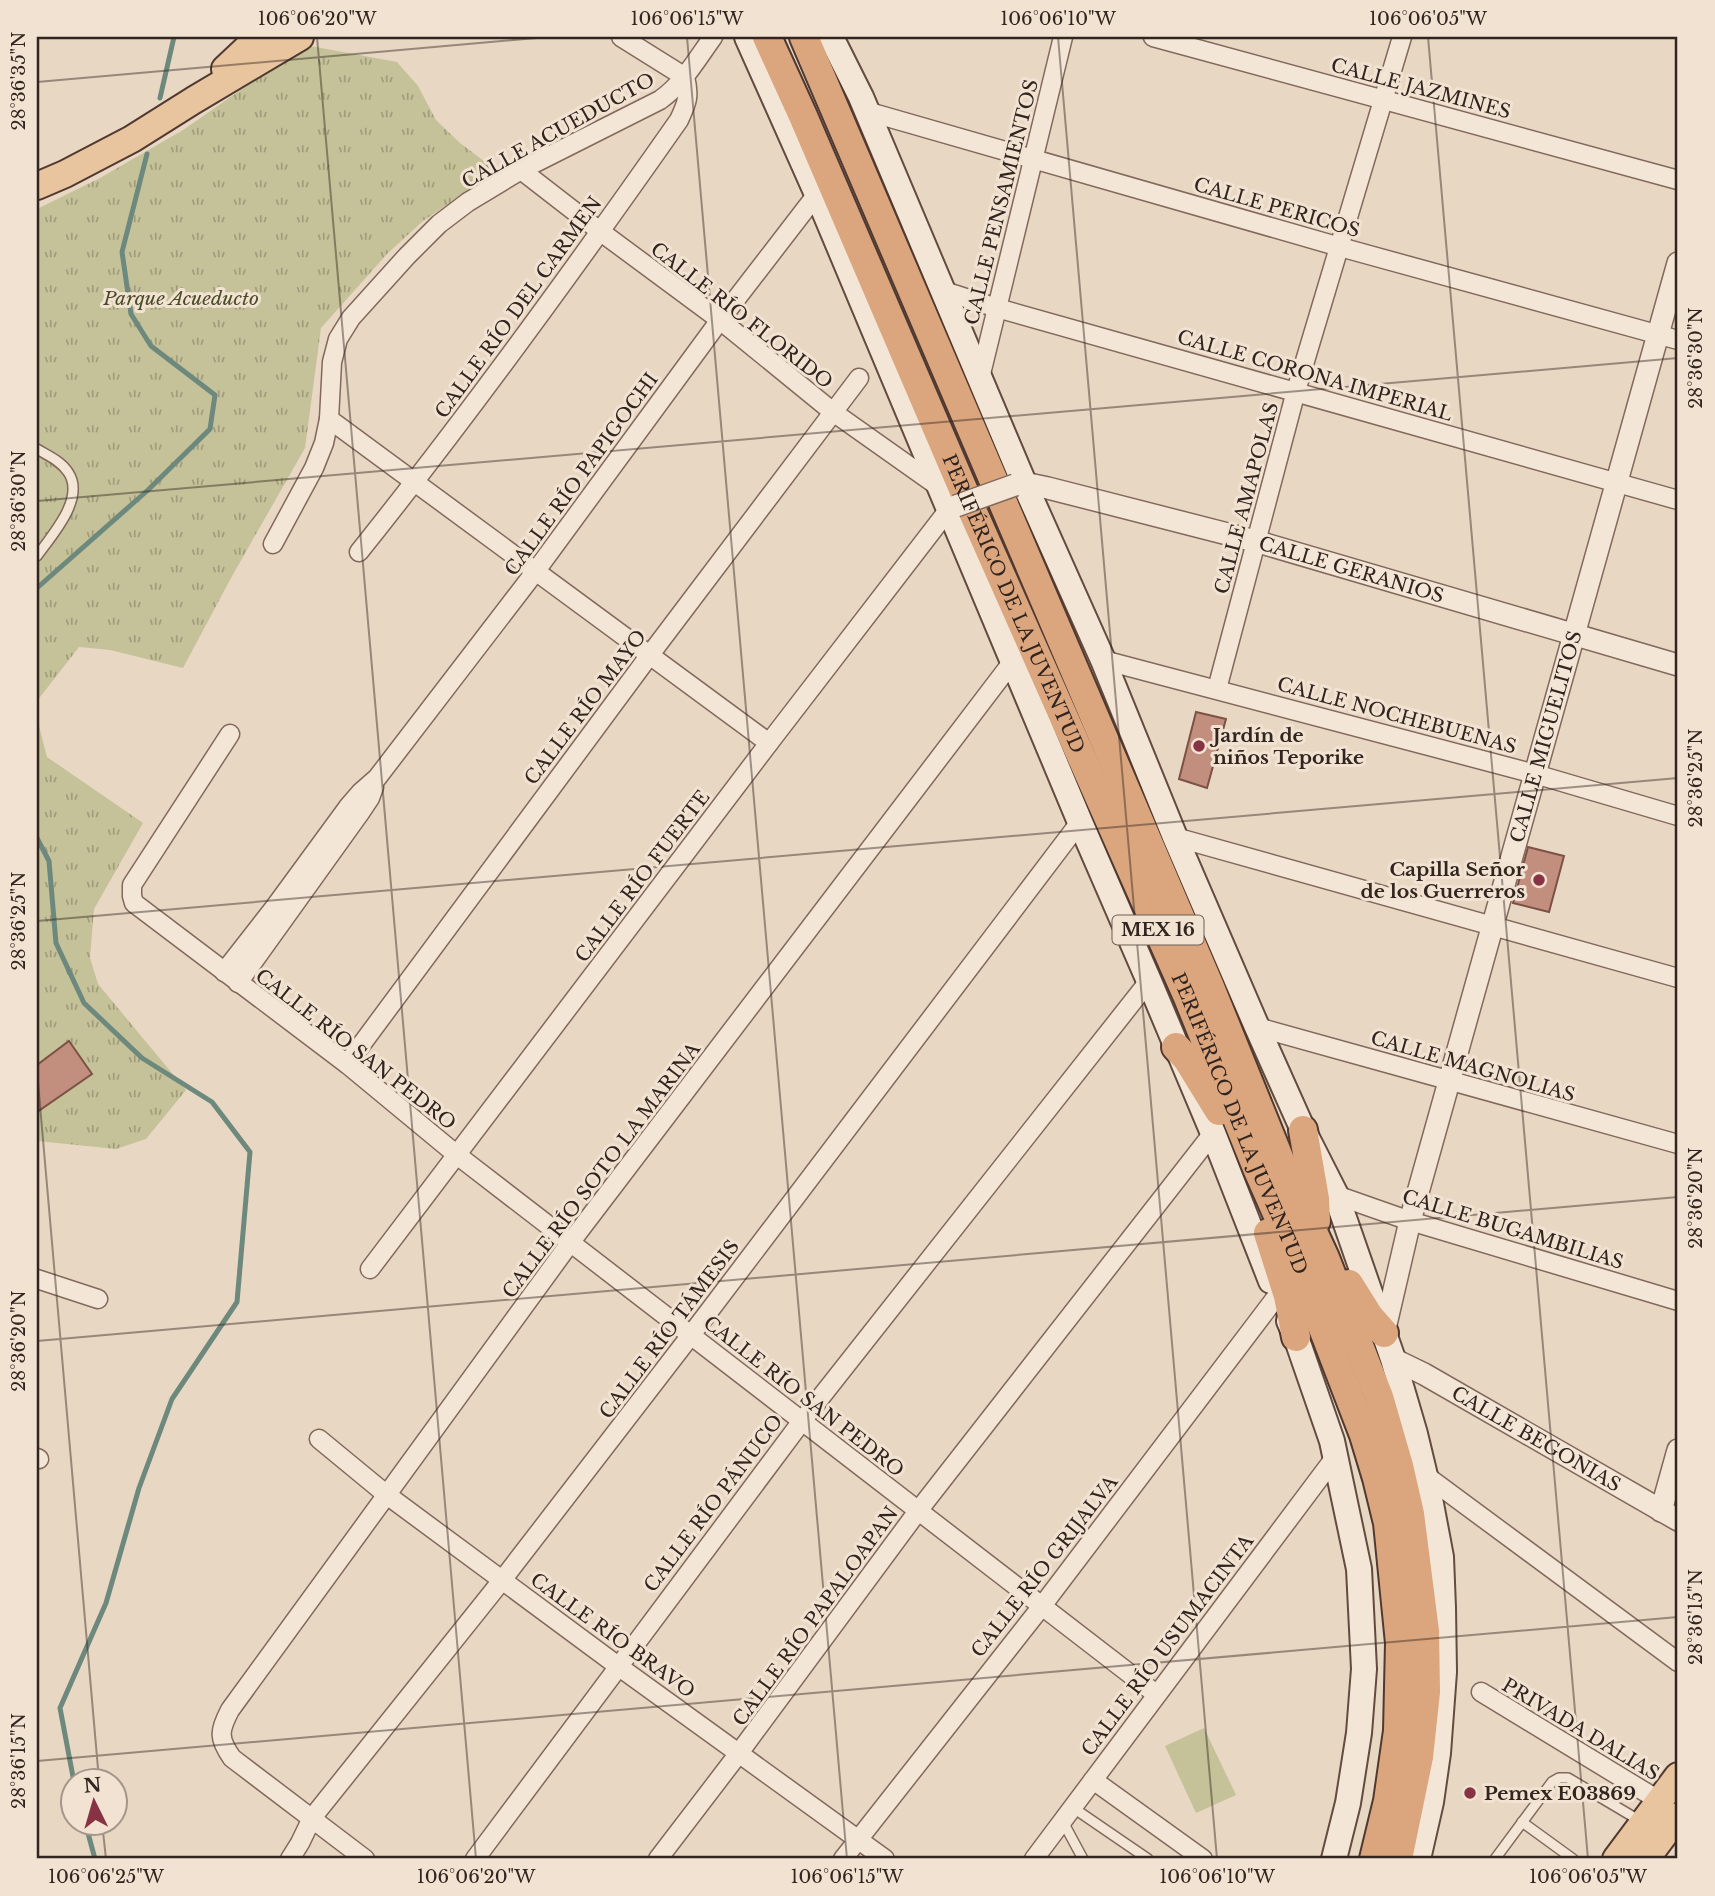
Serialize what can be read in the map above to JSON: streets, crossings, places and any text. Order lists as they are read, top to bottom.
{
  "streets": {
    "highway": ["PERIFÉRICO DE LA JUVENTUD", "MEX 16"],
    "street": [
      "CALLE JAZMINES",
      "CALLE ACUEDUCTO",
      "CALLE PENSAMIENTOS",
      "CALLE PERICOS",
      "CALLE RÍO DEL CARMEN",
      "CALLE RÍO FLORIDO",
      "CALLE CORONA IMPERIAL",
      "CALLE RÍO PAPIGOCHI",
      "CALLE AMAPOLAS",
      "CALLE GERANIOS",
      "CALLE RÍO MAYO",
      "CALLE NOCHEBUENAS",
      "CALLE MIGUELITOS",
      "CALLE RÍO FUERTE",
      "CALLE RÍO SAN PEDRO",
      "CALLE MAGNOLIAS",
      "CALLE RÍO SOTO LA MARINA",
      "CALLE BUGAMBILIAS",
      "CALLE RÍO TÁMESIS",
      "CALLE BEGONIAS",
      "CALLE RÍO PÁNUCO",
      "CALLE RÍO GRIJALVA",
      "CALLE RÍO PAPALOAPAN",
      "CALLE RÍO BRAVO",
      "CALLE RÍO USUMACINTA",
      "PRIVADA DALIAS"
    ]
  },
  "crossings": [
    ["CALLE JAZMINES", "CALLE AMAPOLAS"],
    ["CALLE ACUEDUCTO", "CALLE RÍO DEL CARMEN"],
    ["CALLE ACUEDUCTO", "CALLE RÍO FLORIDO"],
    ["CALLE PENSAMIENTOS", "CALLE PERICOS"],
    ["CALLE PENSAMIENTOS", "CALLE CORONA IMPERIAL"],
    ["CALLE PERICOS", "CALLE AMAPOLAS"],
    ["CALLE PERICOS", "CALLE MIGUELITOS"],
    ["CALLE RÍO DEL CARMEN", "CALLE RÍO FLORIDO"],
    ["CALLE RÍO FLORIDO", "CALLE RÍO PAPIGOCHI"],
    ["CALLE RÍO FLORIDO", "PERIFÉRICO DE LA JUVENTUD"],
    ["CALLE RÍO FLORIDO", "CALLE RÍO MAYO"],
    ["CALLE RÍO FLORIDO", "CALLE RÍO FUERTE"],
    ["CALLE CORONA IMPERIAL", "CALLE AMAPOLAS"],
    ["CALLE CORONA IMPERIAL", "CALLE MIGUELITOS"],
    ["CALLE RÍO PAPIGOCHI", "PERIFÉRICO DE LA JUVENTUD"],
    ["CALLE RÍO PAPIGOCHI", "CALLE RÍO SAN PEDRO"],
    ["CALLE AMAPOLAS", "CALLE GERANIOS"],
    ["CALLE AMAPOLAS", "CALLE NOCHEBUENAS"],
    ["CALLE GERANIOS", "CALLE MIGUELITOS"],
    ["PERIFÉRICO DE LA JUVENTUD", "CALLE RÍO FUERTE"],
    ["PERIFÉRICO DE LA JUVENTUD", "CALLE RÍO SOTO LA MARINA"],
    ["PERIFÉRICO DE LA JUVENTUD", "CALLE RÍO TÁMESIS"],
    ["PERIFÉRICO DE LA JUVENTUD", "CALLE RÍO PÁNUCO"],
    ["PERIFÉRICO DE LA JUVENTUD", "CALLE RÍO GRIJALVA"],
    ["PERIFÉRICO DE LA JUVENTUD", "CALLE RÍO PAPALOAPAN"],
    ["PERIFÉRICO DE LA JUVENTUD", "CALLE RÍO USUMACINTA"],
    ["CALLE RÍO MAYO", "CALLE RÍO SAN PEDRO"],
    ["CALLE NOCHEBUENAS", "CALLE MIGUELITOS"],
    ["CALLE MIGUELITOS", "CALLE MAGNOLIAS"],
    ["CALLE MIGUELITOS", "CALLE BUGAMBILIAS"],
    ["CALLE RÍO FUERTE", "CALLE RÍO SAN PEDRO"],
    ["CALLE RÍO SAN PEDRO", "CALLE RÍO SOTO LA MARINA"],
    ["CALLE RÍO SAN PEDRO", "CALLE RÍO TÁMESIS"],
    ["CALLE RÍO SAN PEDRO", "CALLE RÍO PÁNUCO"],
    ["CALLE RÍO SAN PEDRO", "CALLE RÍO GRIJALVA"],
    ["CALLE RÍO SAN PEDRO", "CALLE RÍO PAPALOAPAN"],
    ["CALLE RÍO SAN PEDRO", "CALLE RÍO USUMACINTA"],
    ["CALLE RÍO SOTO LA MARINA", "CALLE RÍO TÁMESIS"],
    ["CALLE RÍO SOTO LA MARINA", "CALLE RÍO BRAVO"],
    ["CALLE RÍO TÁMESIS", "CALLE RÍO BRAVO"],
    ["CALLE RÍO PÁNUCO", "CALLE RÍO BRAVO"],
    ["CALLE RÍO GRIJALVA", "CALLE RÍO BRAVO"],
    ["CALLE RÍO PAPALOAPAN", "CALLE RÍO BRAVO"]
  ],
  "parks": ["Parque Acueducto"],
  "places": ["Jardín de niños Teporike", "Capilla Señor de los Guerreros", "Pemex E03869"],
  "north": "top",
  "coordinates": [
    "106°06'20\"W",
    "106°06'15\"W",
    "106°06'10\"W",
    "106°06'05\"W",
    "28°36'35\"N",
    "28°36'30\"N",
    "28°36'25\"N",
    "28°36'20\"N",
    "28°36'15\"N",
    "106°06'25\"W"
  ]
}
